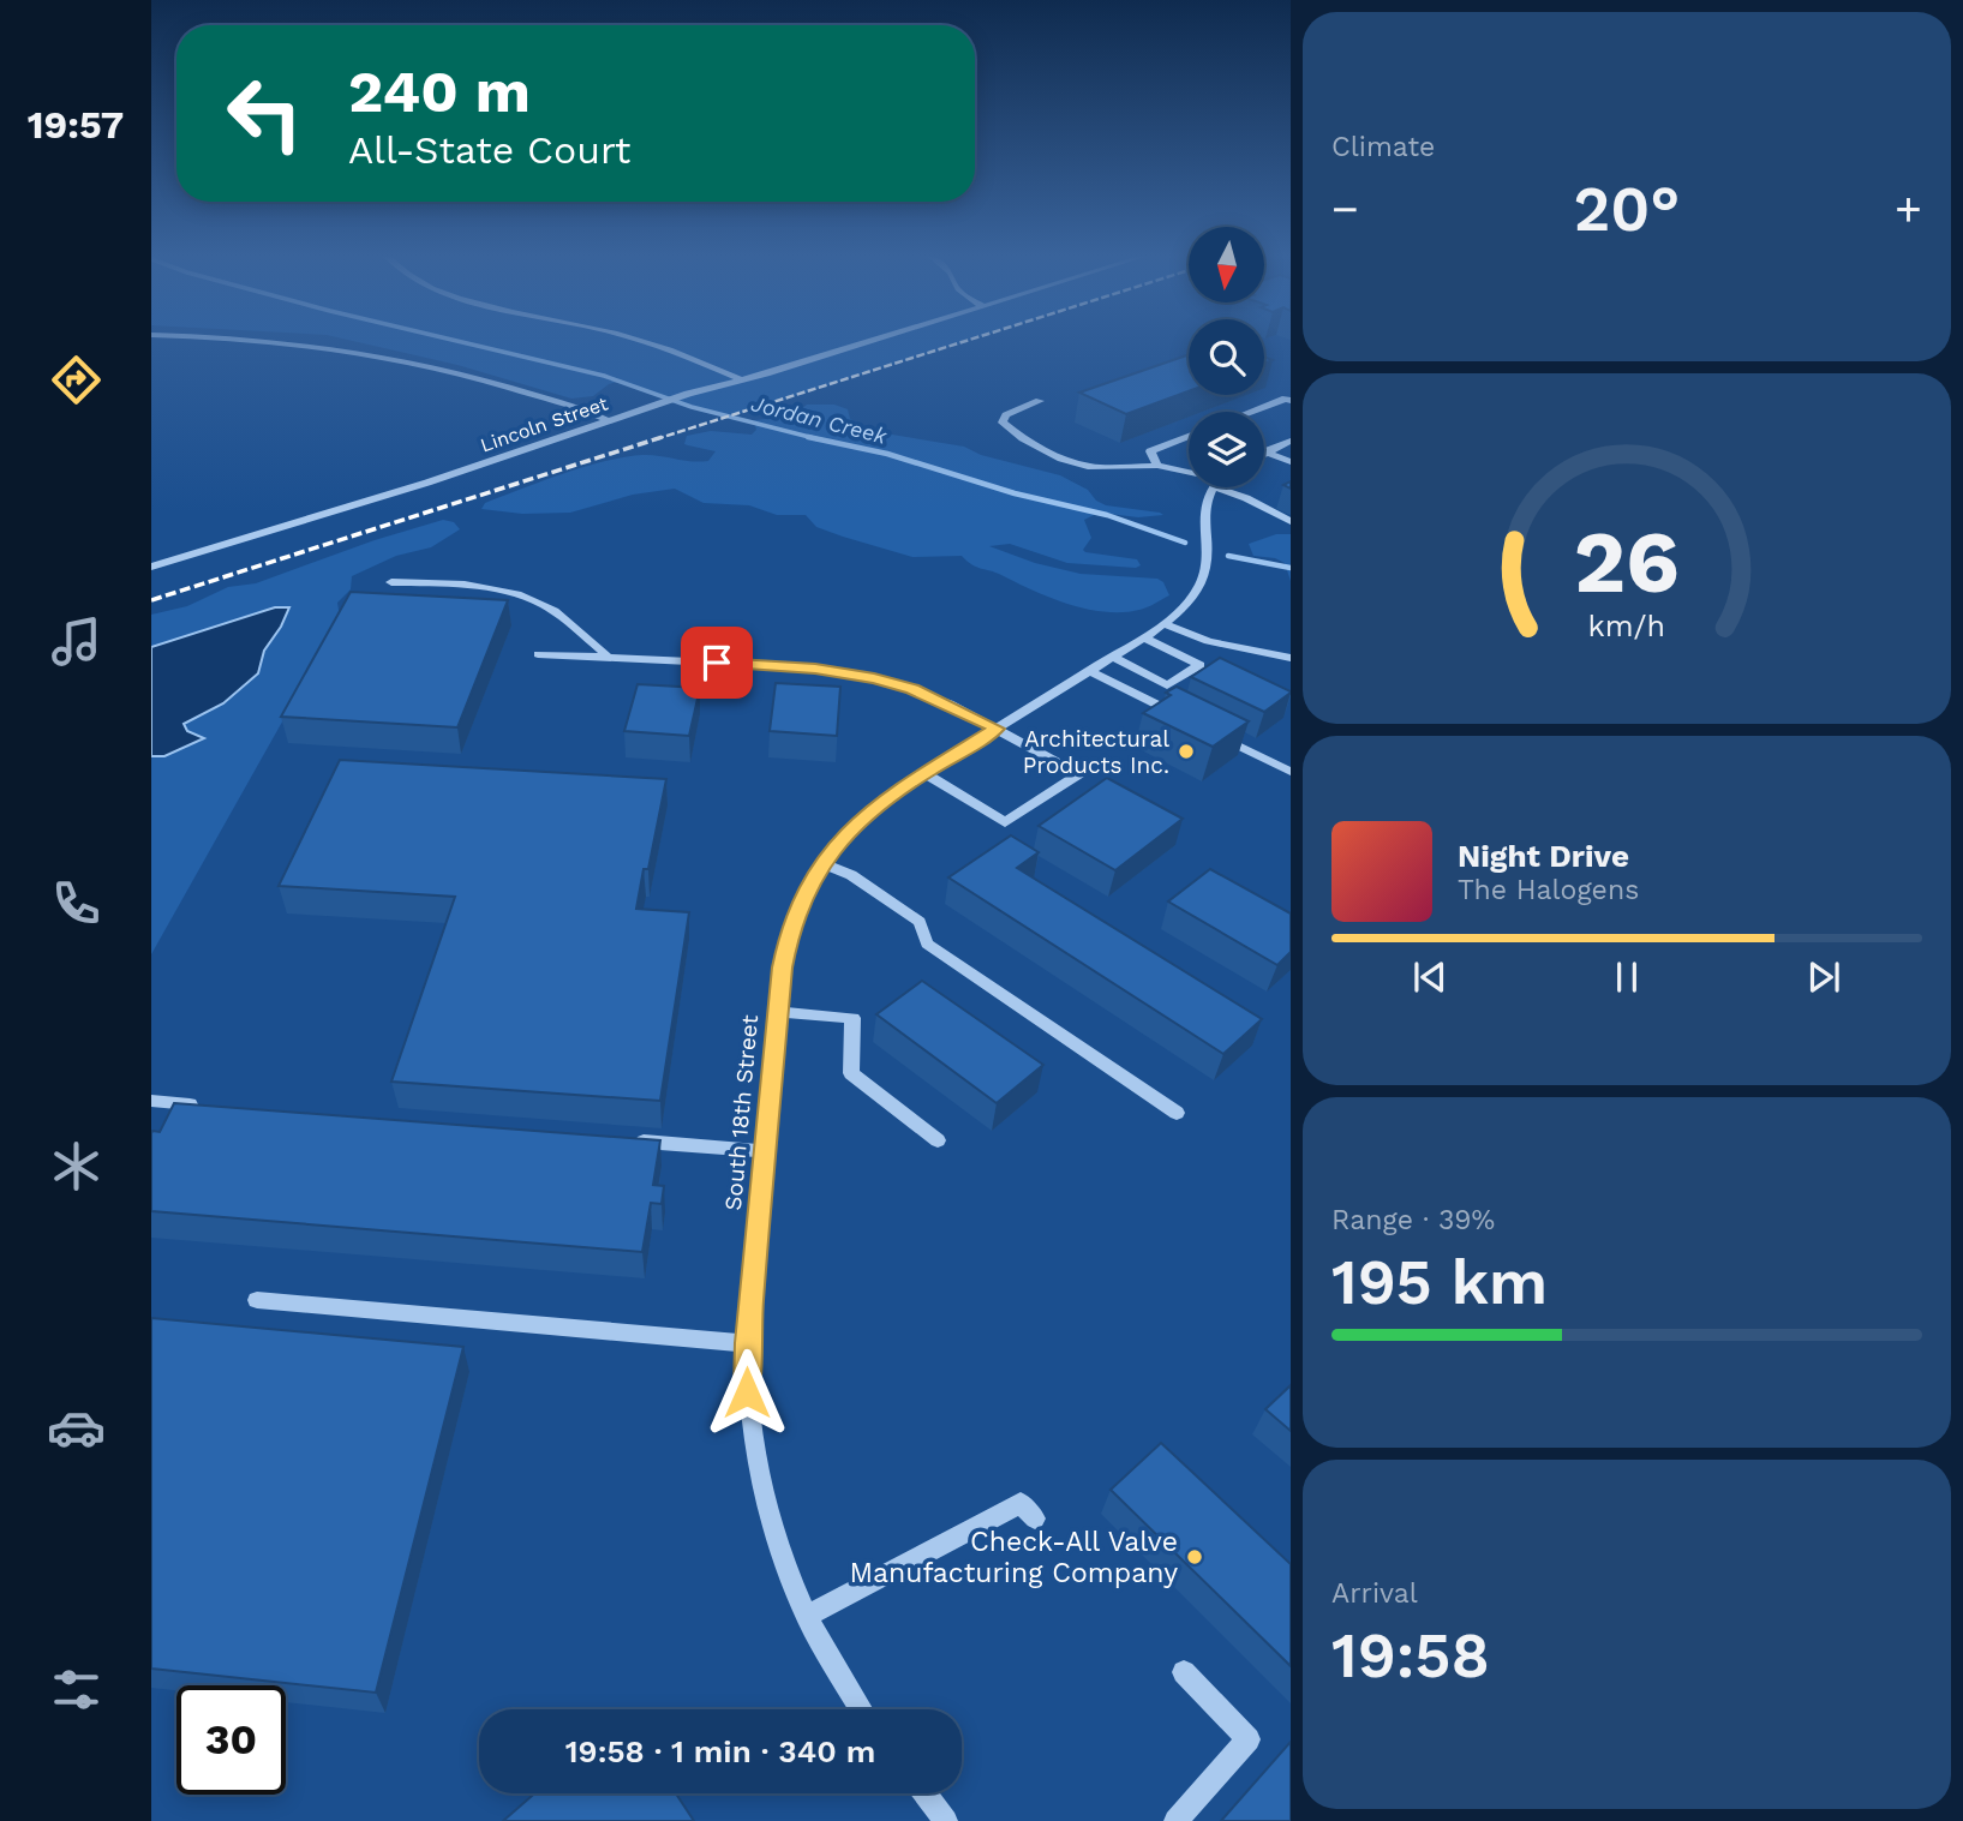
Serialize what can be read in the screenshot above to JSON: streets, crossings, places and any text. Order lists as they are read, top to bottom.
{
  "streets": {
    "street": ["Lincoln Street", "South 18th Street"]
  },
  "water": ["Jordan Creek"],
  "places": ["Architectural Products Inc.", "Check-All Valve Manufacturing Company"],
  "north": "bottom",
  "page": {
    "tabs": "19:57",
    "tile": [
      "Climate",
      ["Range · 39%", "195 km"],
      ["Arrival", "19:58"]
    ],
    "turn": ["240 m", "All-State Court"],
    "heat": ["−", "20°", "+"],
    "song": ["Night Drive", "The Halogens"],
    "limit": "30",
    "trip": "19:58 · 1 min · 340 m",
    "gauge": ["26", "km/h"]
  }
}
